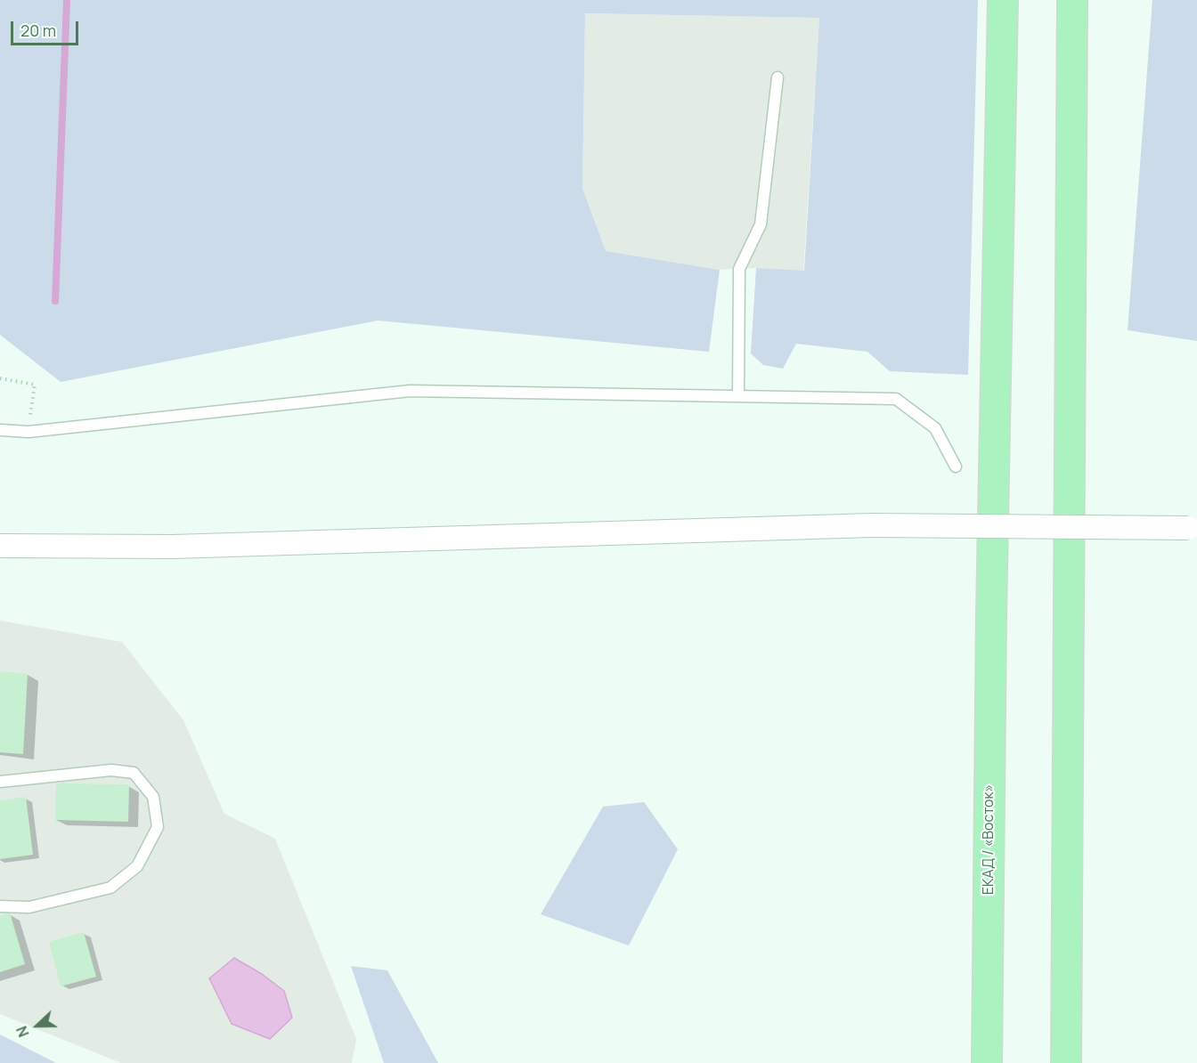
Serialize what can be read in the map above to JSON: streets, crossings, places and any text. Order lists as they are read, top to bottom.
{
  "streets": {
    "highway": ["ЕКАД / «Восток»"]
  },
  "scale_bar": "20 m",
  "north": "left"
}
